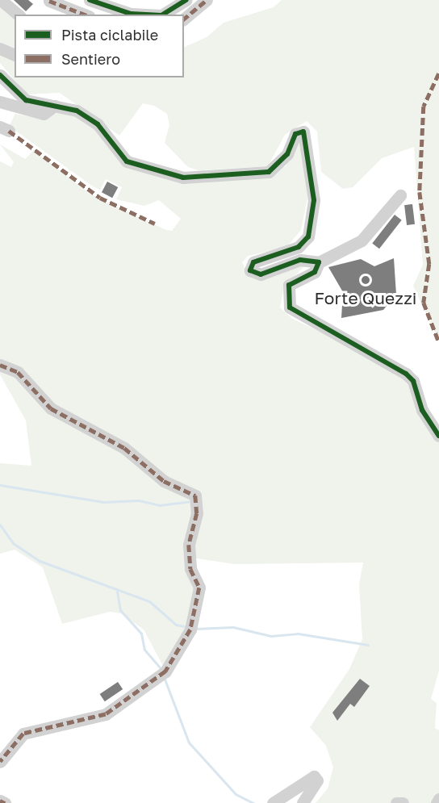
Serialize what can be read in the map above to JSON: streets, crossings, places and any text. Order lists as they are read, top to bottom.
{
  "places": ["Forte Quezzi"],
  "legend": ["Pista ciclabile", "Sentiero"]
}
